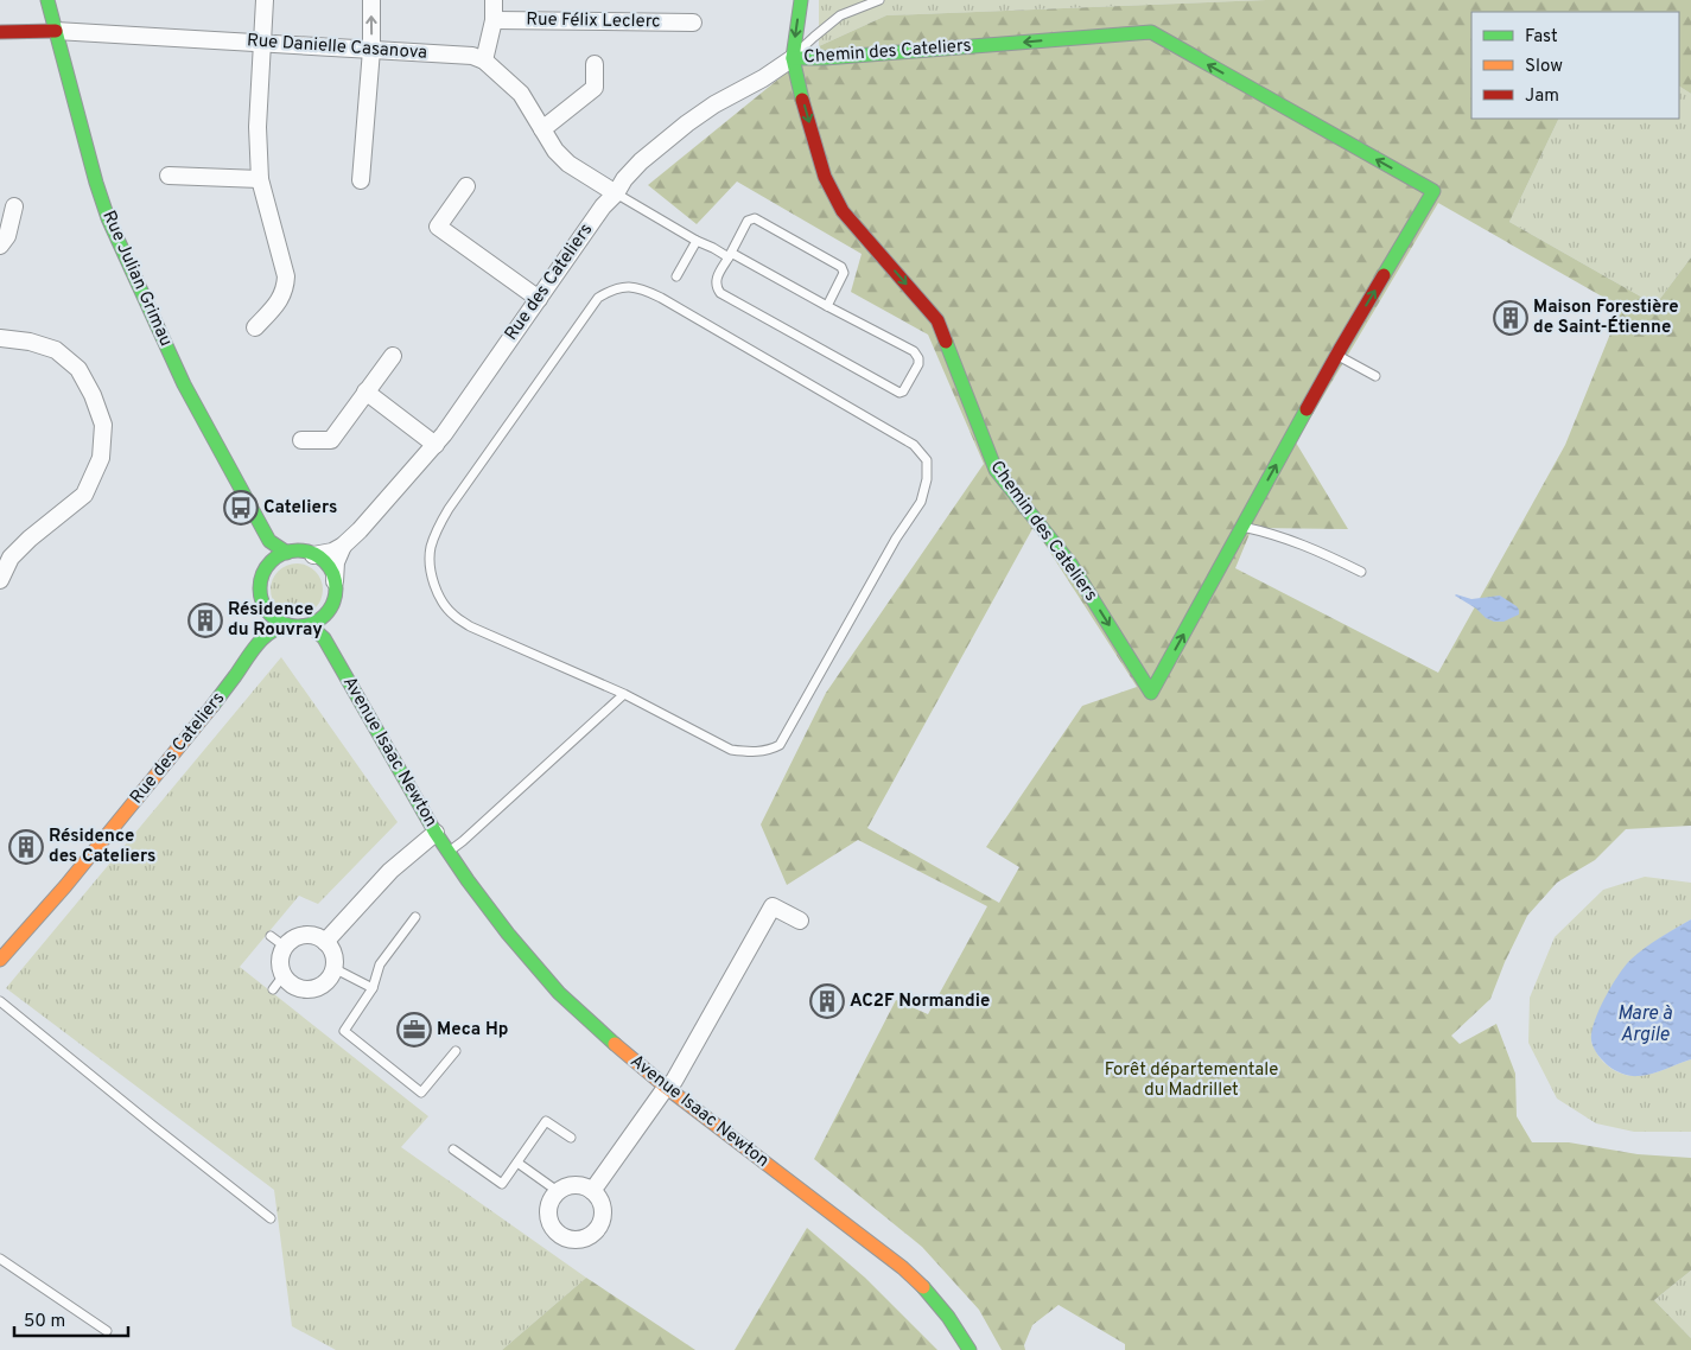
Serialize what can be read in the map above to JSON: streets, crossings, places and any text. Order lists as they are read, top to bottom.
{
  "streets": {
    "street": [
      "Rue Félix Leclerc",
      "Rue Danielle Casanova",
      "Chemin des Cateliers",
      "Rue Julian Grimau",
      "Rue des Cateliers",
      "Avenue Isaac Newton"
    ]
  },
  "crossings": [
    ["Rue Danielle Casanova", "Rue Julian Grimau"],
    ["Chemin des Cateliers", "Rue des Cateliers"],
    ["Rue Julian Grimau", "Rue des Cateliers"],
    ["Rue Julian Grimau", "Avenue Isaac Newton"],
    ["Rue des Cateliers", "Avenue Isaac Newton"]
  ],
  "water": ["Mare à Argile"],
  "parks": ["Forêt départementale du Madrillet"],
  "places": {
    "building": [
      "Maison Forestière de Saint-Étienne",
      "Résidence du Rouvray",
      "Résidence des Cateliers",
      "AC2F Normandie"
    ],
    "bus stop": ["Cateliers"],
    "office": ["Meca Hp"]
  },
  "legend": ["Fast", "Slow", "Jam"],
  "scale_bar": "50 m"
}
